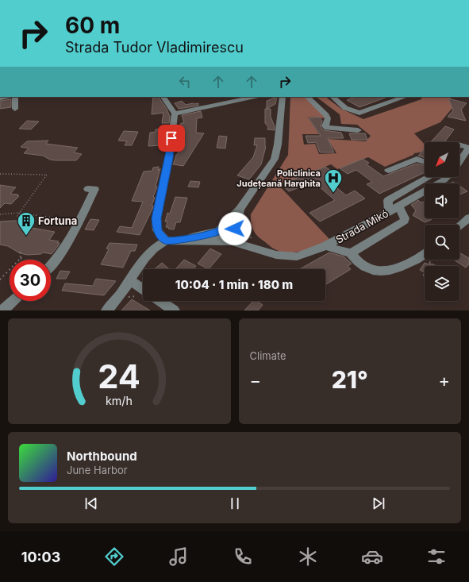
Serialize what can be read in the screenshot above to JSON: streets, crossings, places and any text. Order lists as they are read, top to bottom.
{
  "streets": {
    "street": ["Strada Mikó"]
  },
  "places": {
    "hospital": ["Policlinica Județeană Harghita"],
    "building": ["Fortuna"]
  },
  "north": "bottom left",
  "page": {
    "turn": ["60 m", "Strada Tudor Vladimirescu"],
    "limit": "30",
    "trip": "10:04 · 1 min · 180 m",
    "tile": "Climate",
    "heat": ["−", "21°", "+"],
    "song": ["Northbound", "June Harbor"],
    "tabs": "10:03",
    "gauge": ["24", "km/h"]
  }
}
